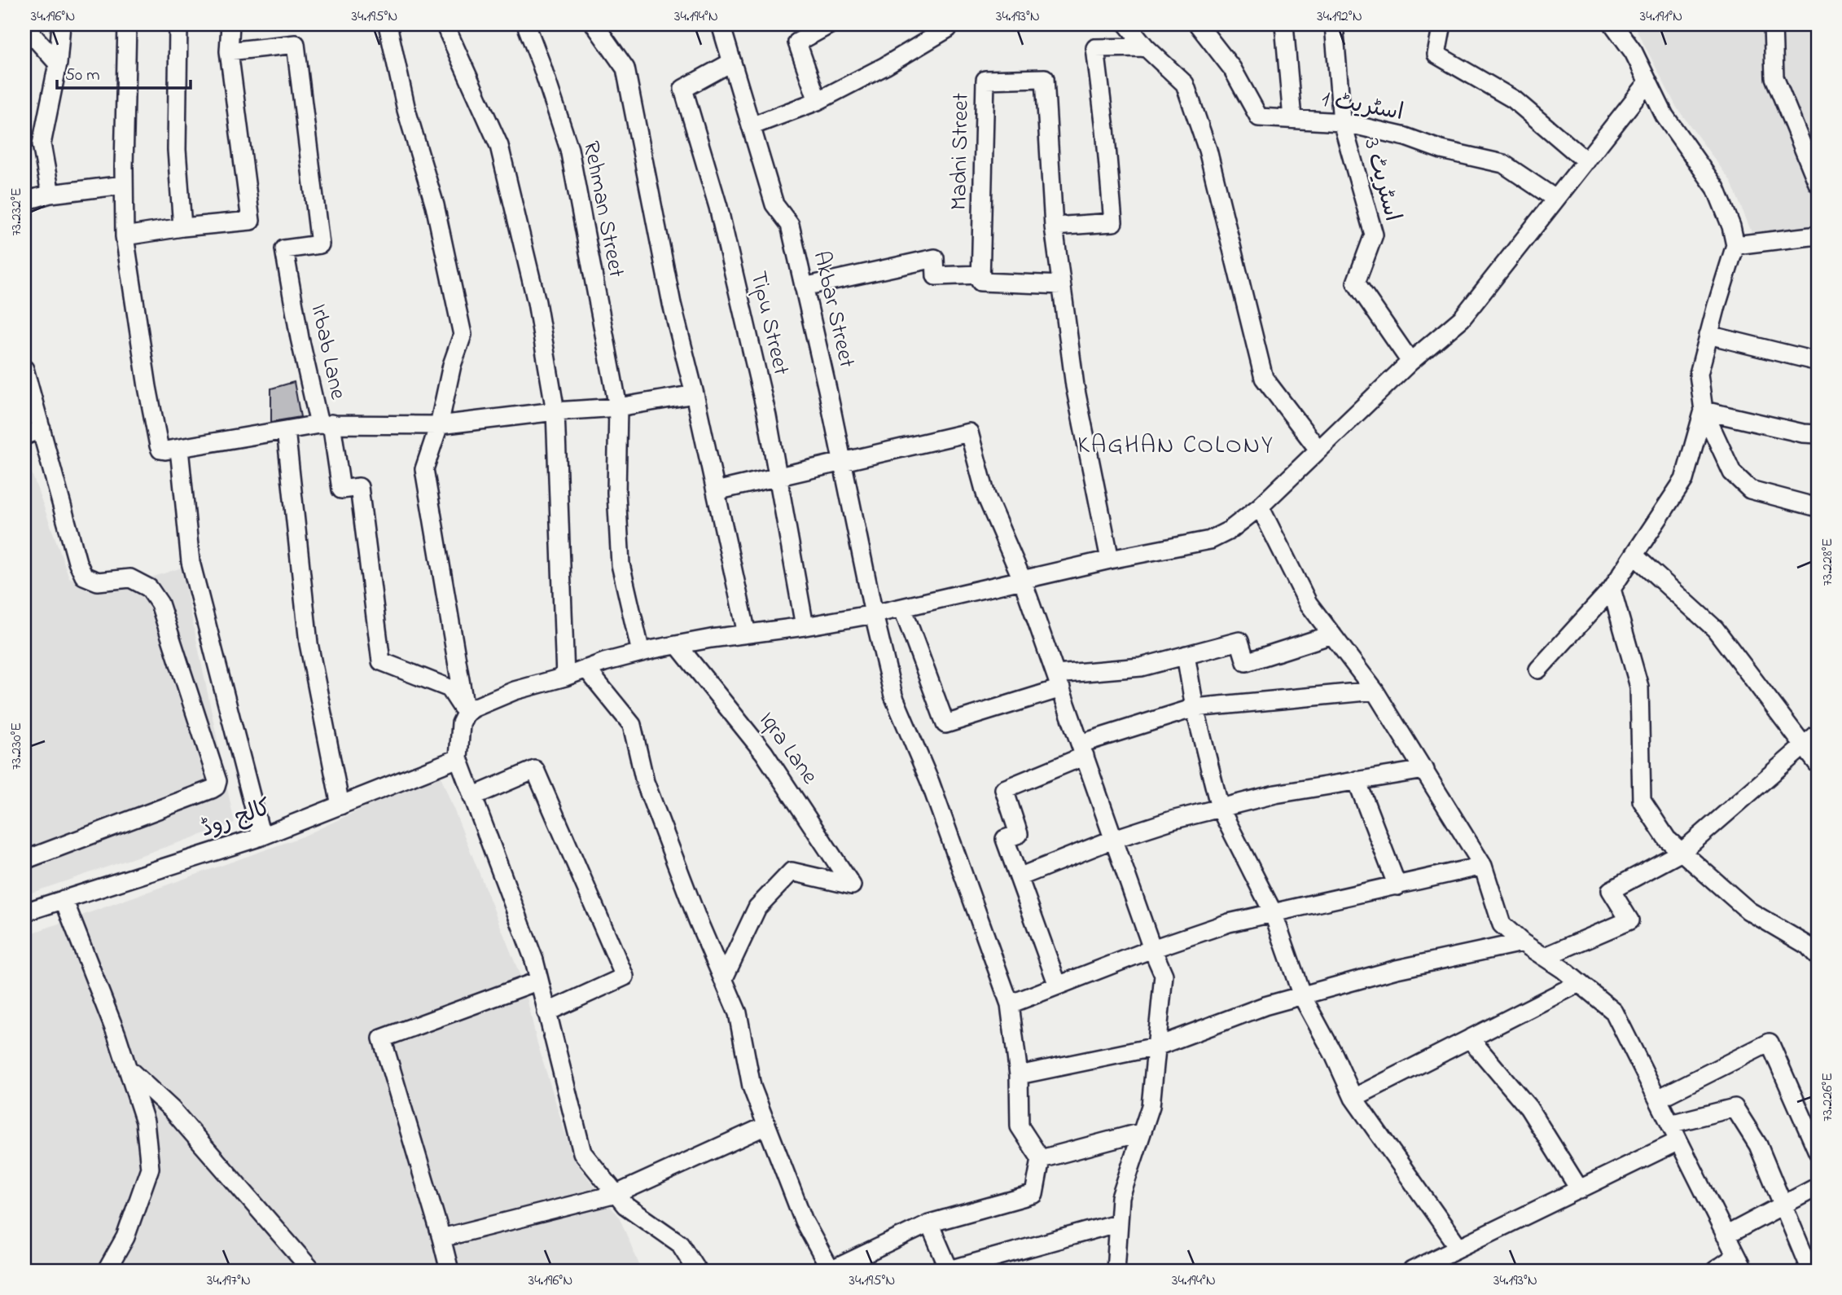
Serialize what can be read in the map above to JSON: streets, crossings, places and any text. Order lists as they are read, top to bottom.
{
  "streets": {
    "street": [
      "اسٹریٹ 1",
      "Madni Street",
      "اسٹریٹ 3",
      "Rehman Street",
      "Akbar Street",
      "Tipu Street",
      "Irbab Lane",
      "Iqra Lane",
      "کالج روڈ"
    ]
  },
  "crossings": [
    ["اسٹریٹ 1", "اسٹریٹ 3"],
    ["Rehman Street", "Irbab Lane"],
    ["Akbar Street", "Tipu Street"]
  ],
  "districts": ["KAGHAN COLONY"],
  "scale_bar": "50 m",
  "coordinates": [
    "34.196°N",
    "34.195°N",
    "34.194°N",
    "34.193°N",
    "34.192°N",
    "34.191°N",
    "73.232°E",
    "73.228°E",
    "73.230°E",
    "73.226°E",
    "34.197°N"
  ]
}
